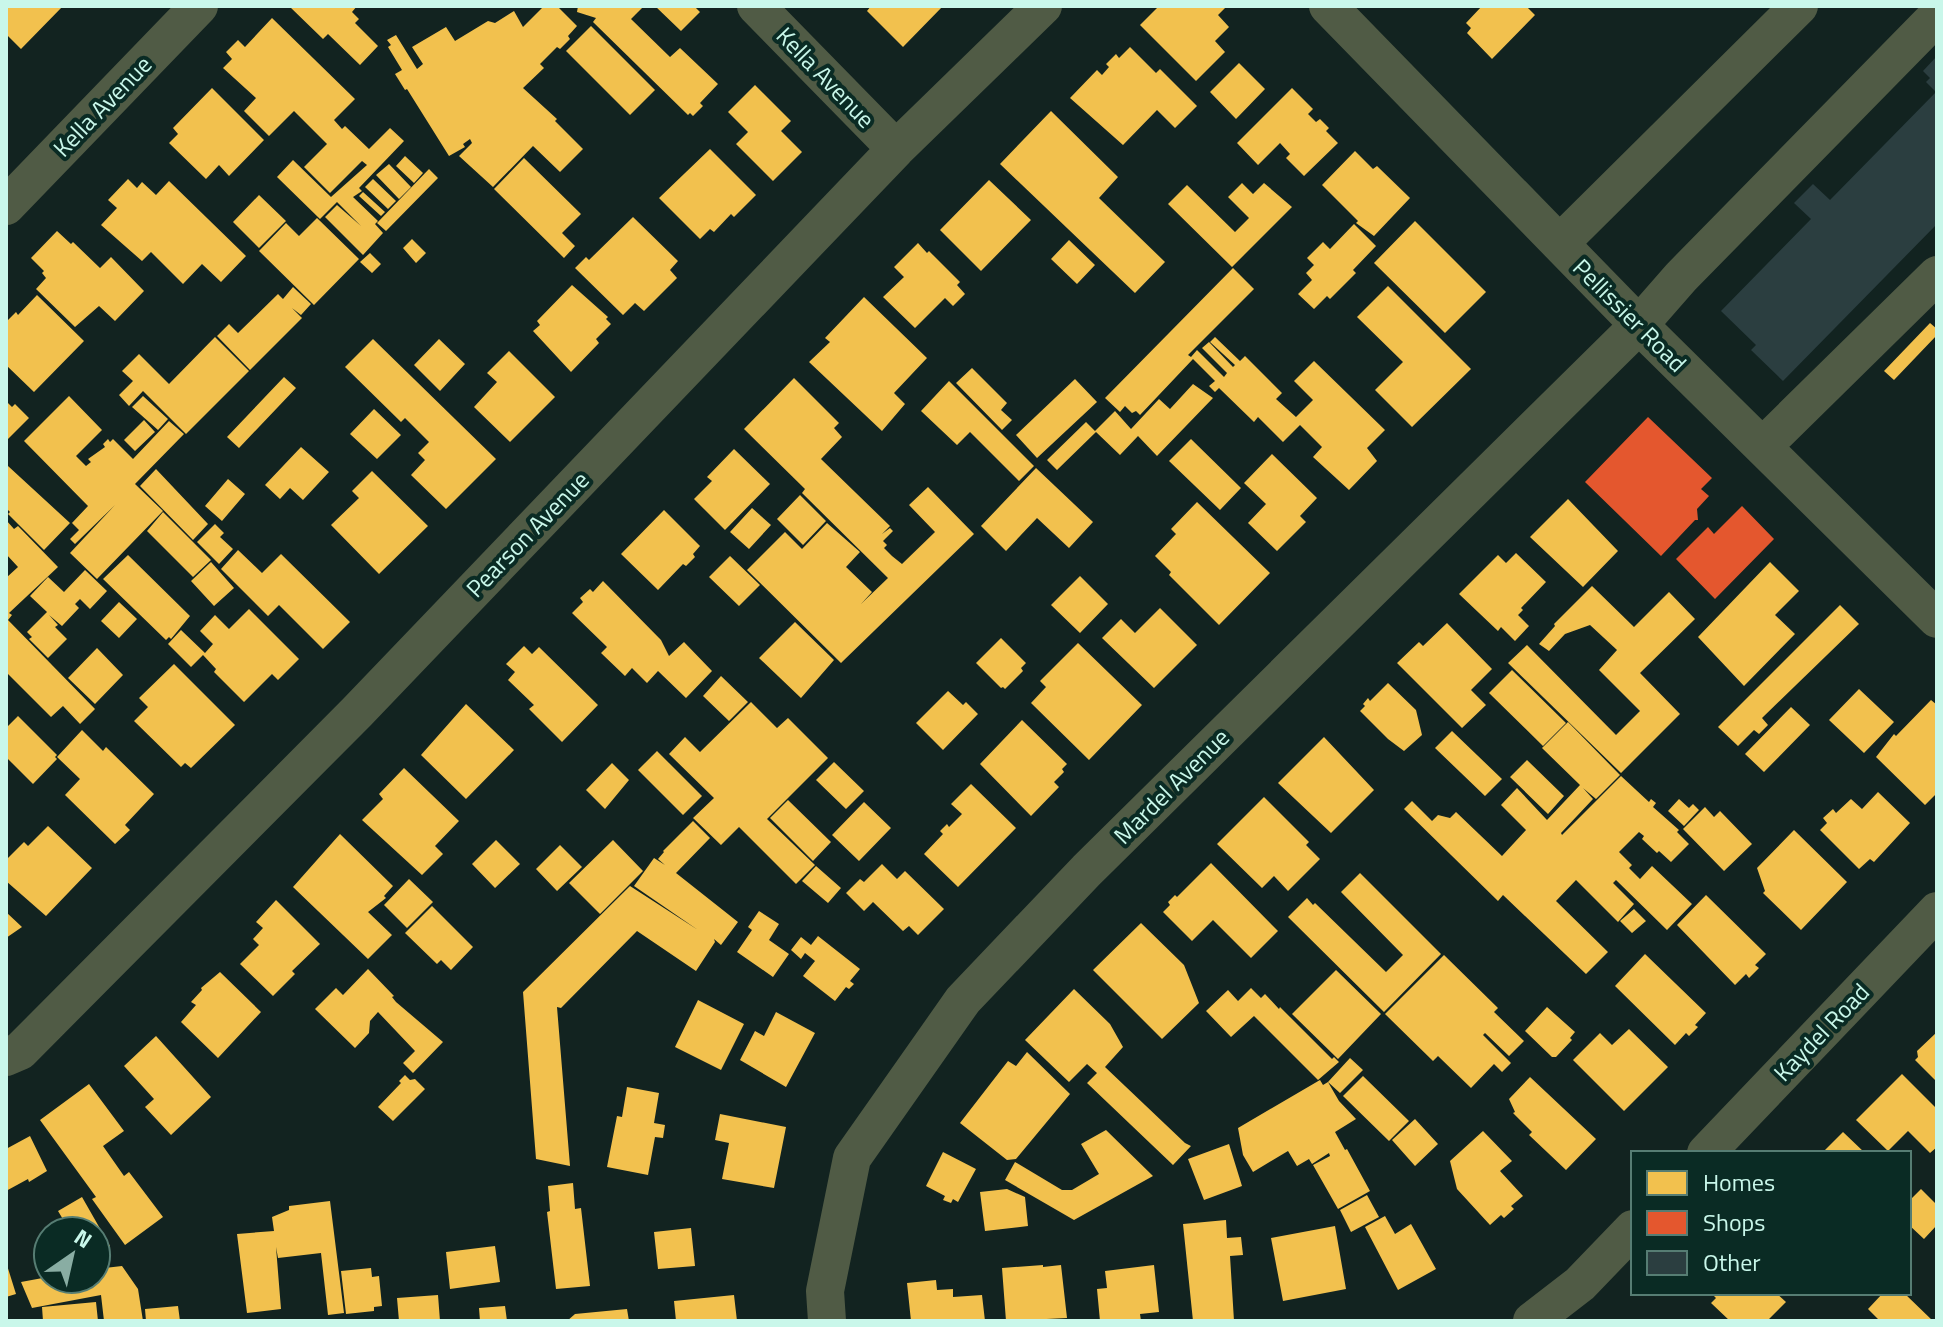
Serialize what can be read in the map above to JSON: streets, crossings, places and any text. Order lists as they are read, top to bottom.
{
  "streets": {
    "street": [
      "Kella Avenue",
      "Pellissier Road",
      "Pearson Avenue",
      "Mardel Avenue",
      "Kaydel Road"
    ]
  },
  "crossings": [
    ["Kella Avenue", "Pearson Avenue"],
    ["Pellissier Road", "Mardel Avenue"]
  ],
  "legend": ["Homes", "Shops", "Other"],
  "north": "top right"
}
